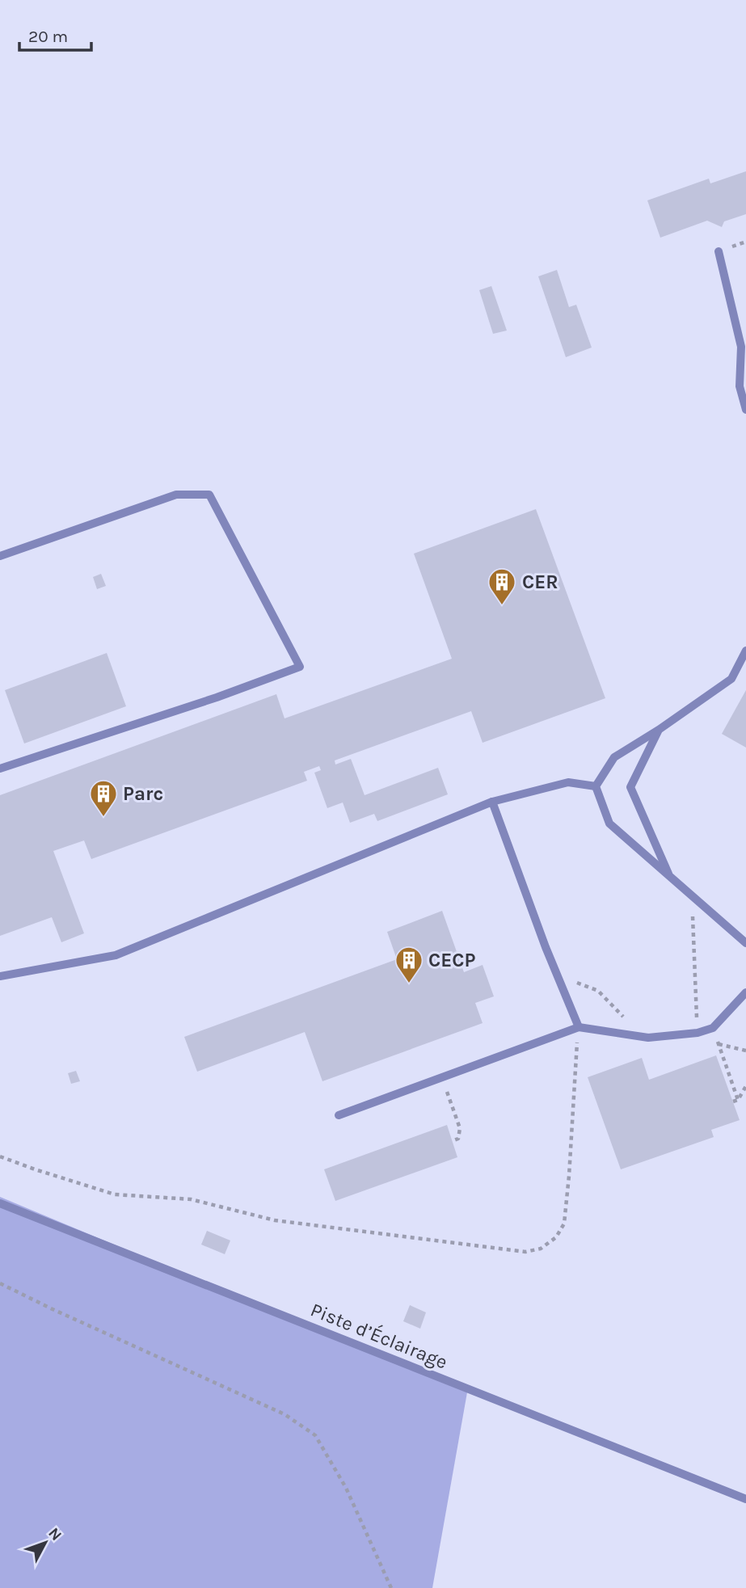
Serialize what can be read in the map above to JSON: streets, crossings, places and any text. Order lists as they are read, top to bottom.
{
  "streets": {
    "lane": ["Piste d’Éclairage"]
  },
  "places": {
    "building": ["CER", "Parc", "CECP"]
  },
  "scale_bar": "20 m",
  "north": "top right"
}
